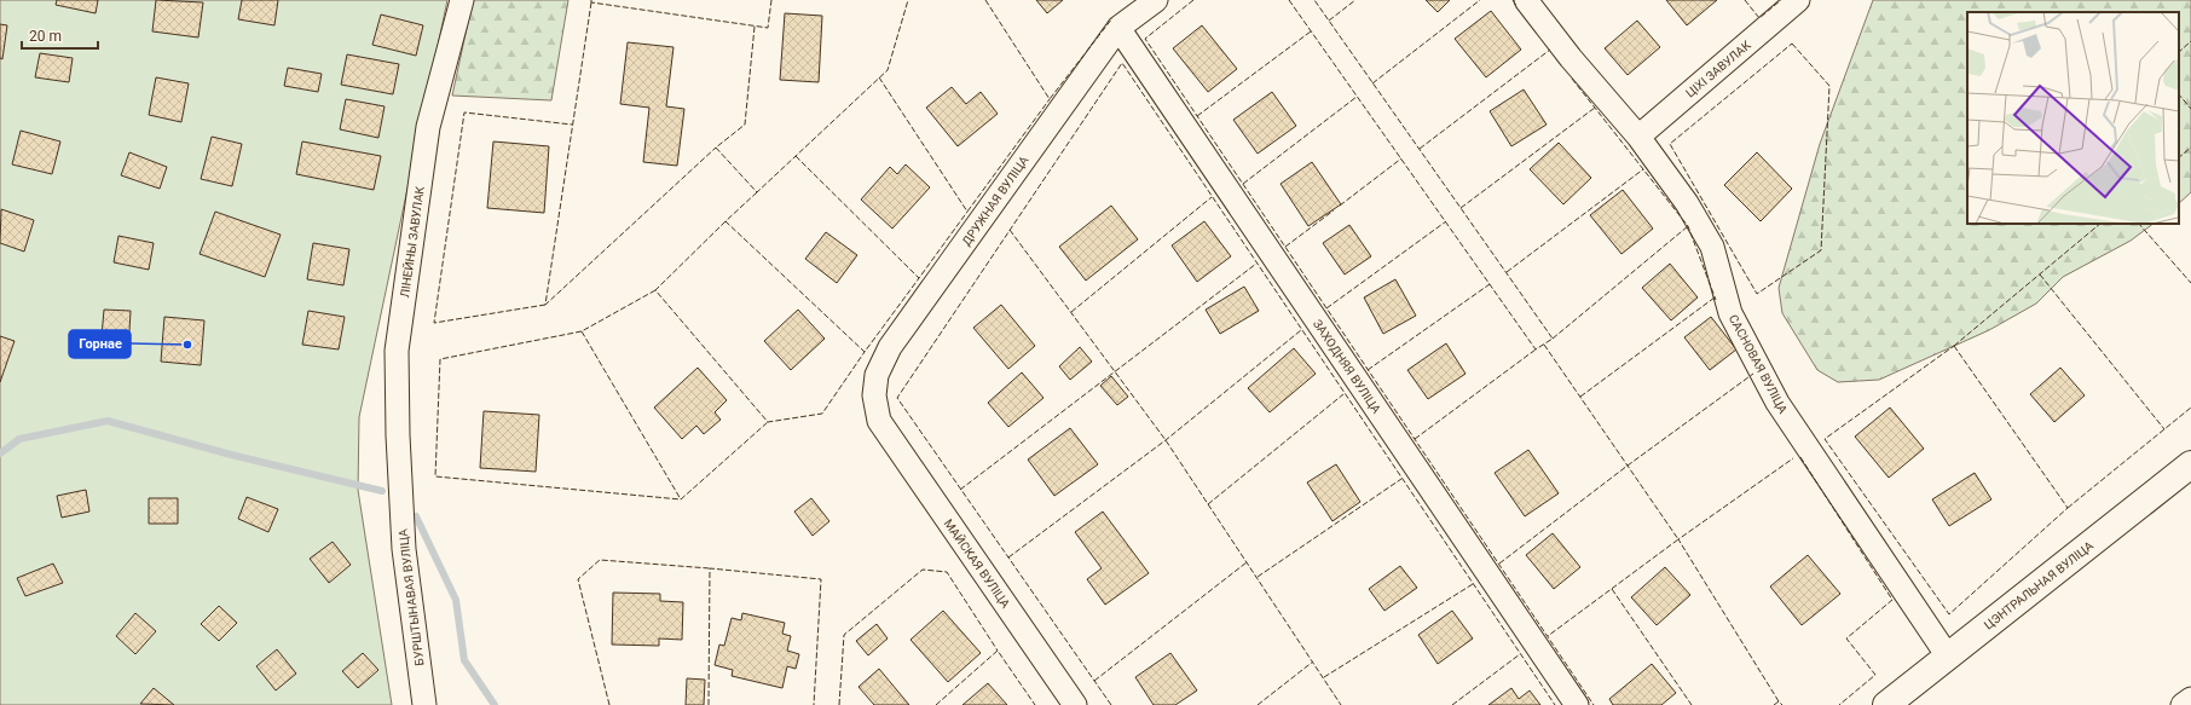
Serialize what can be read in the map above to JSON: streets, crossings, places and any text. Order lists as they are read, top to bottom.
{
  "streets": {
    "street": [
      "ЦІХІ ЗАВУЛАК",
      "ДРУЖНАЯ ВУЛІЦА",
      "ЛІНЕЙНЫ ЗАВУЛАК",
      "САСНОВАЯ ВУЛІЦА",
      "ЗАХОДНЯЯ ВУЛІЦА",
      "МАЙСКАЯ ВУЛІЦА",
      "ЦЭНТРАЛЬНАЯ ВУЛІЦА",
      "БУРШТЫНАВАЯ ВУЛІЦА"
    ]
  },
  "crossings": [
    ["ЦІХІ ЗАВУЛАК", "САСНОВАЯ ВУЛІЦА"],
    ["ДРУЖНАЯ ВУЛІЦА", "ЗАХОДНЯЯ ВУЛІЦА"],
    ["ДРУЖНАЯ ВУЛІЦА", "МАЙСКАЯ ВУЛІЦА"],
    ["ЛІНЕЙНЫ ЗАВУЛАК", "БУРШТЫНАВАЯ ВУЛІЦА"],
    ["САСНОВАЯ ВУЛІЦА", "ЦЭНТРАЛЬНАЯ ВУЛІЦА"]
  ],
  "places": ["Горнае"],
  "scale_bar": "20 m"
}
